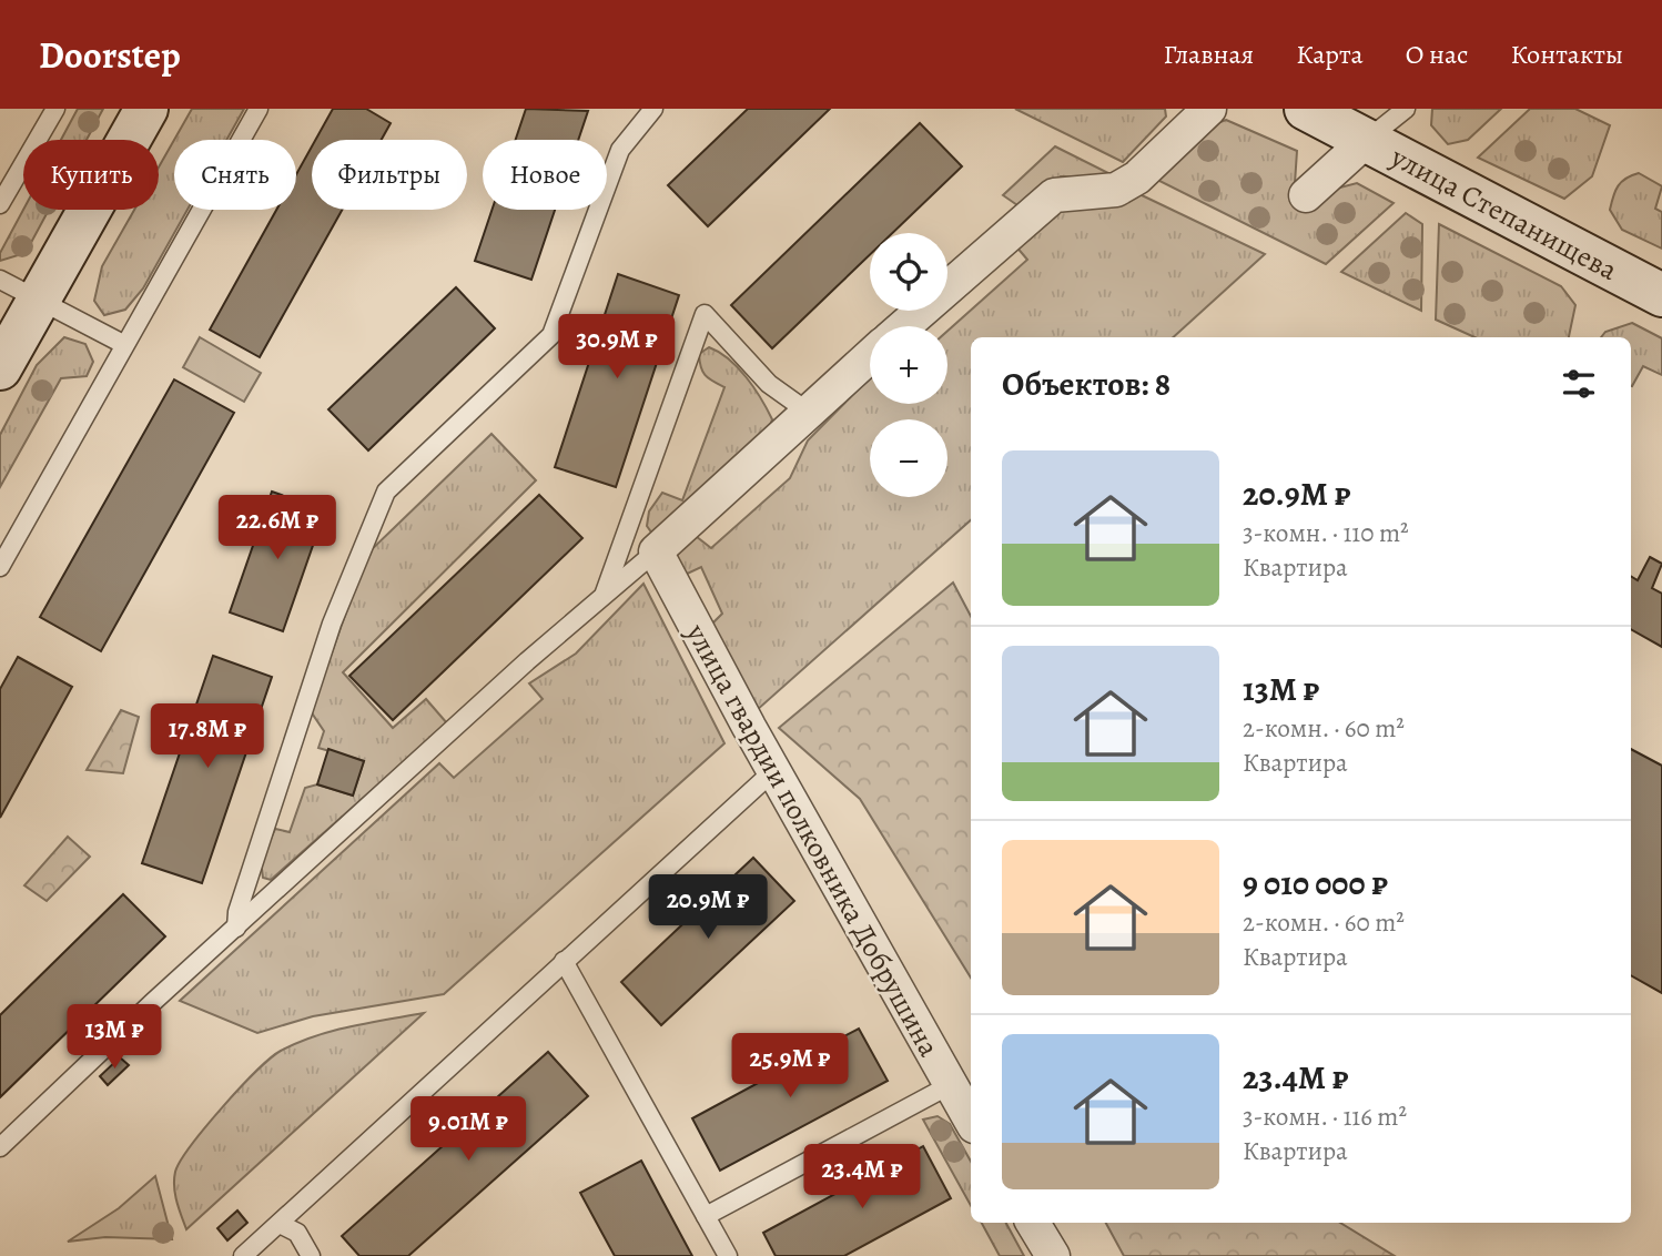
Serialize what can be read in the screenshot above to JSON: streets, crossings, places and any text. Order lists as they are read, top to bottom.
{
  "streets": {
    "street": ["улица Степанищева", "улица гвардии полковника Добрушина"]
  },
  "page": {
    "header": "Doorstep",
    "nav": [
      "Главная",
      "Карта",
      "О нас",
      "Контакты"
    ],
    "chip": [
      "Купить",
      "Снять",
      "Фильтры",
      "Новое"
    ],
    "map_buttons": ["+", "−"],
    "price": [
      "30.9M ₽",
      "22.6M ₽",
      "17.8M ₽",
      "20.9M ₽",
      "13M ₽",
      "25.9M ₽",
      "9.01M ₽",
      "23.4M ₽"
    ],
    "heading": "Объектов: 8",
    "list": [
      {
        "name": "20.9M ₽",
        "note": "3-комн. · 110 m² · Квартира"
      },
      {
        "name": "13M ₽",
        "note": "2-комн. · 60 m² · Квартира"
      },
      {
        "name": "9 010 000 ₽",
        "note": "2-комн. · 60 m² · Квартира"
      },
      {
        "name": "23.4M ₽",
        "note": "3-комн. · 116 m² · Квартира"
      }
    ]
  }
}
